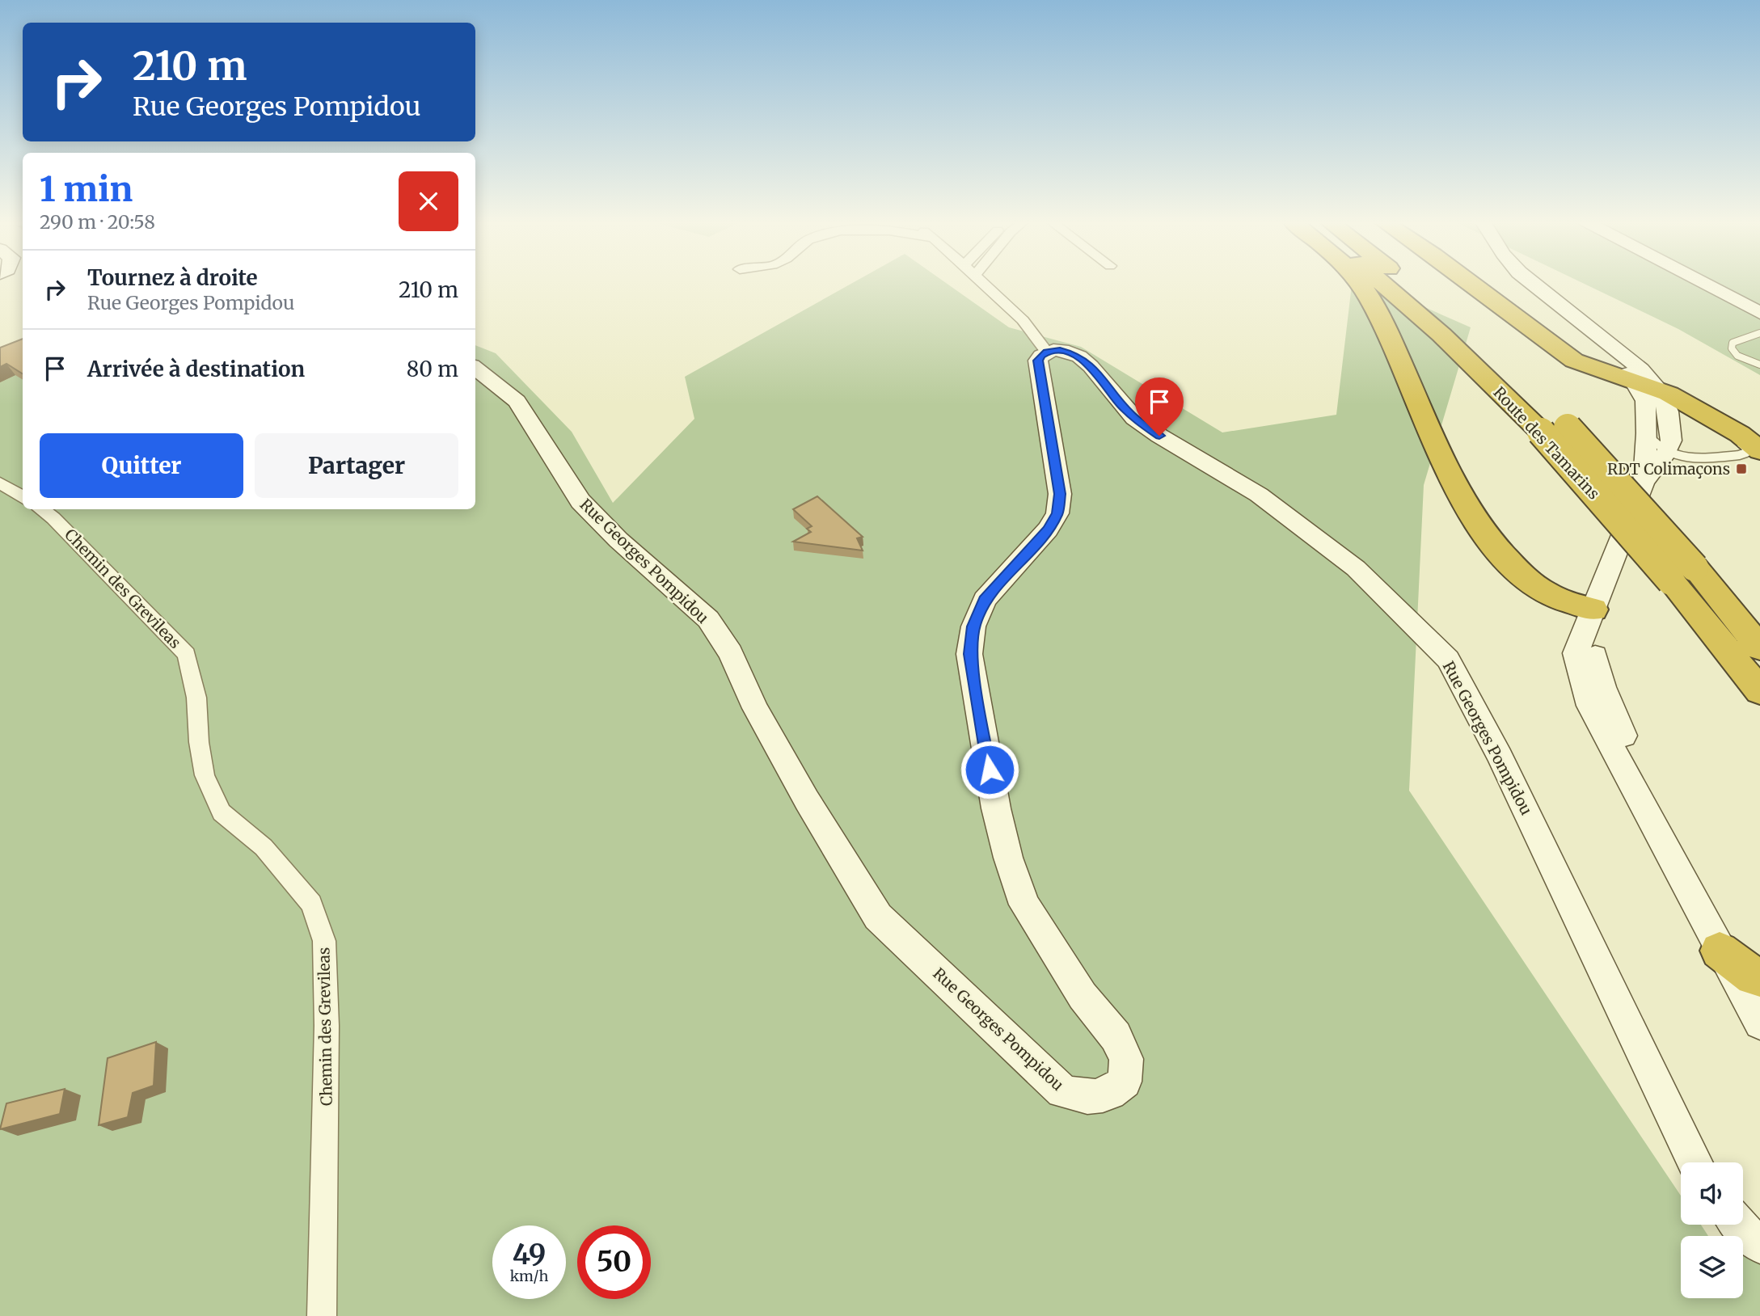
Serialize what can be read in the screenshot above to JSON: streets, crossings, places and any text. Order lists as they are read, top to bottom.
{
  "streets": {
    "highway": ["Route des Tamarins"],
    "main road": ["Rue Georges Pompidou"],
    "street": ["Chemin des Grevileas"]
  },
  "places": {
    "transit": ["RDT Colimaçons"]
  },
  "page": {
    "turn": ["210 m", "Rue Georges Pompidou"],
    "heading": ["1 min", "290 m · 20:58"],
    "list": [
      {
        "name": "Tournez à droite",
        "note": "Rue Georges Pompidou",
        "value": "210 m"
      },
      {
        "name": "Arrivée à destination",
        "value": "80 m"
      }
    ],
    "buttons": ["Quitter", "Partager"],
    "speed": "49 km/h",
    "limit": "50"
  }
}
